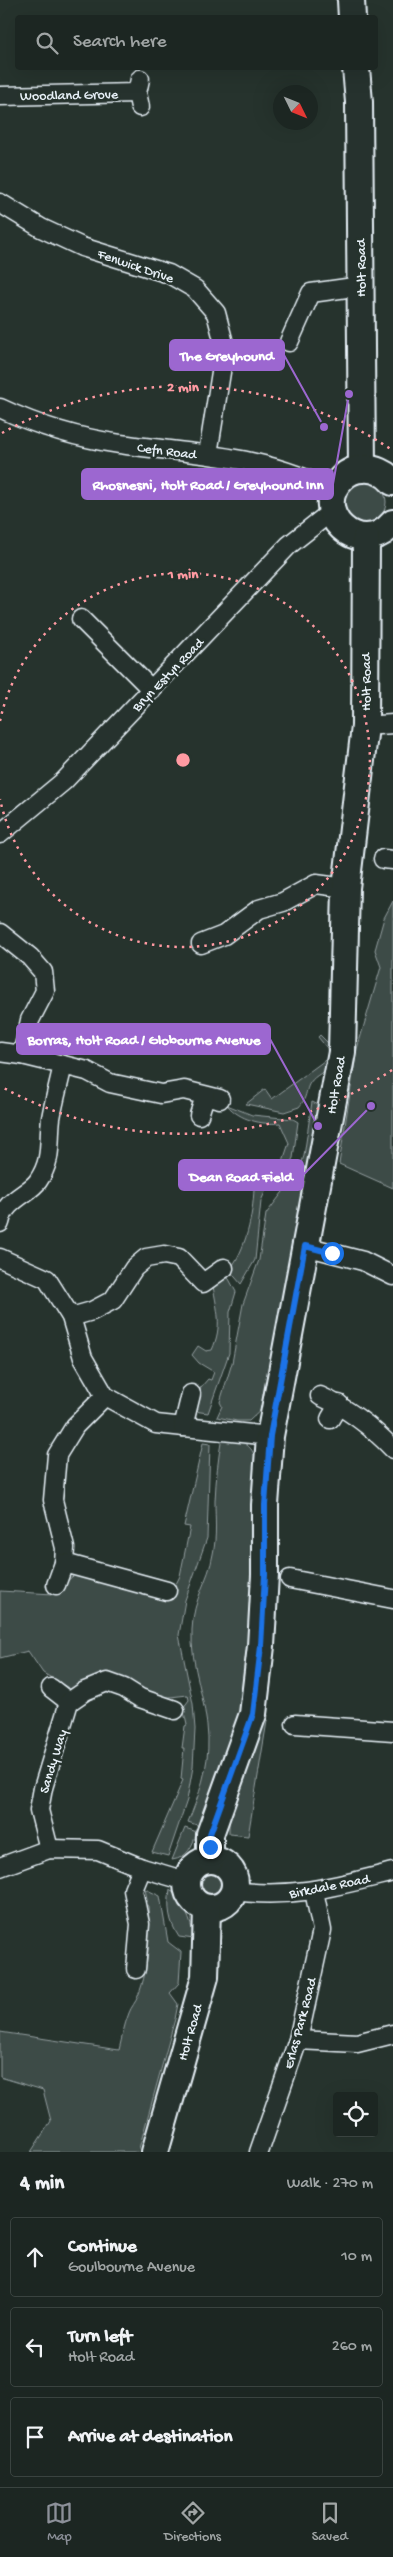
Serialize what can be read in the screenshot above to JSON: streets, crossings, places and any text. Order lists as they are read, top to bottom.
{
  "streets": {
    "main road": ["Holt Road"],
    "street": [
      "Woodland Grove",
      "Fenwick Drive",
      "Cefn Road",
      "Bryn Estyn Road",
      "Sandy Way",
      "Birkdale Road",
      "Erlas Park Road"
    ]
  },
  "crossings": [
    ["Fenwick Drive", "Cefn Road"],
    ["Holt Road", "Birkdale Road"],
    ["Cefn Road", "Bryn Estyn Road"],
    ["Birkdale Road", "Erlas Park Road"]
  ],
  "places": [
    "Rhosnesni, Holt Road / Greyhound Inn",
    "The Greyhound",
    "Dean Road Field",
    "Borras, Holt Road / Globourne Avenue"
  ],
  "north": "bottom right",
  "page": {
    "search": "Search here",
    "heading": ["4 min", "Walk · 270 m"],
    "list": [
      ["Continue", "Goulbourne Avenue", "10 m"],
      ["Turn left", "Holt Road", "260 m"],
      "Arrive at destination"
    ],
    "nav": ["Map", "Directions", "Saved"]
  },
  "rings": ["2 min", "1 min"]
}
